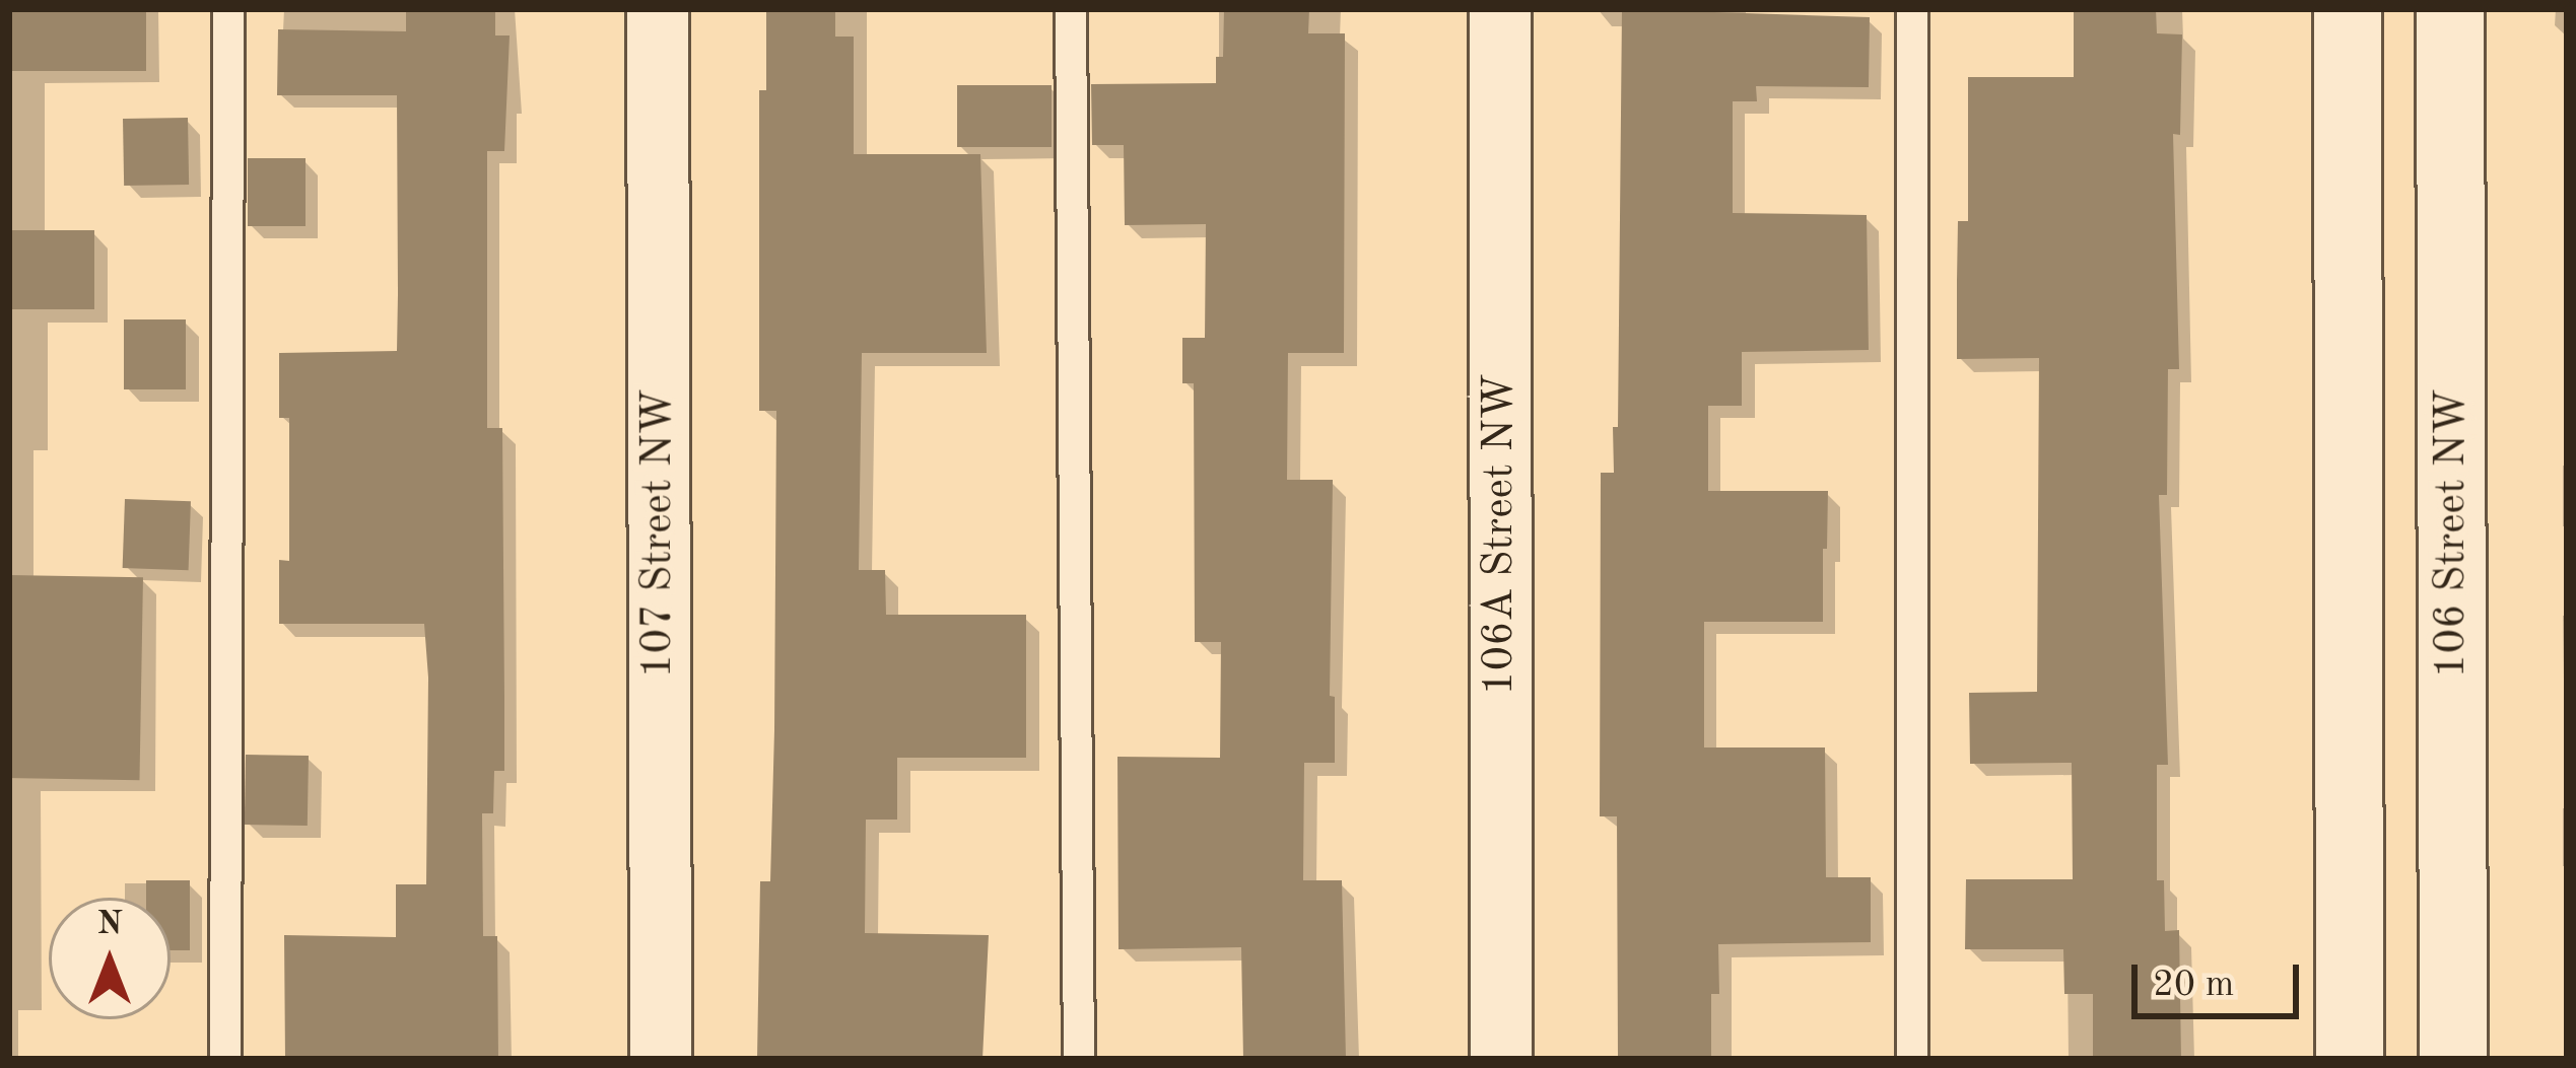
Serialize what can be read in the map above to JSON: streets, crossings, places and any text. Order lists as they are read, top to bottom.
{
  "streets": {
    "street": ["107 Street NW", "106 Street NW", "106A Street NW"]
  },
  "scale_bar": "20 m",
  "north": "top"
}
